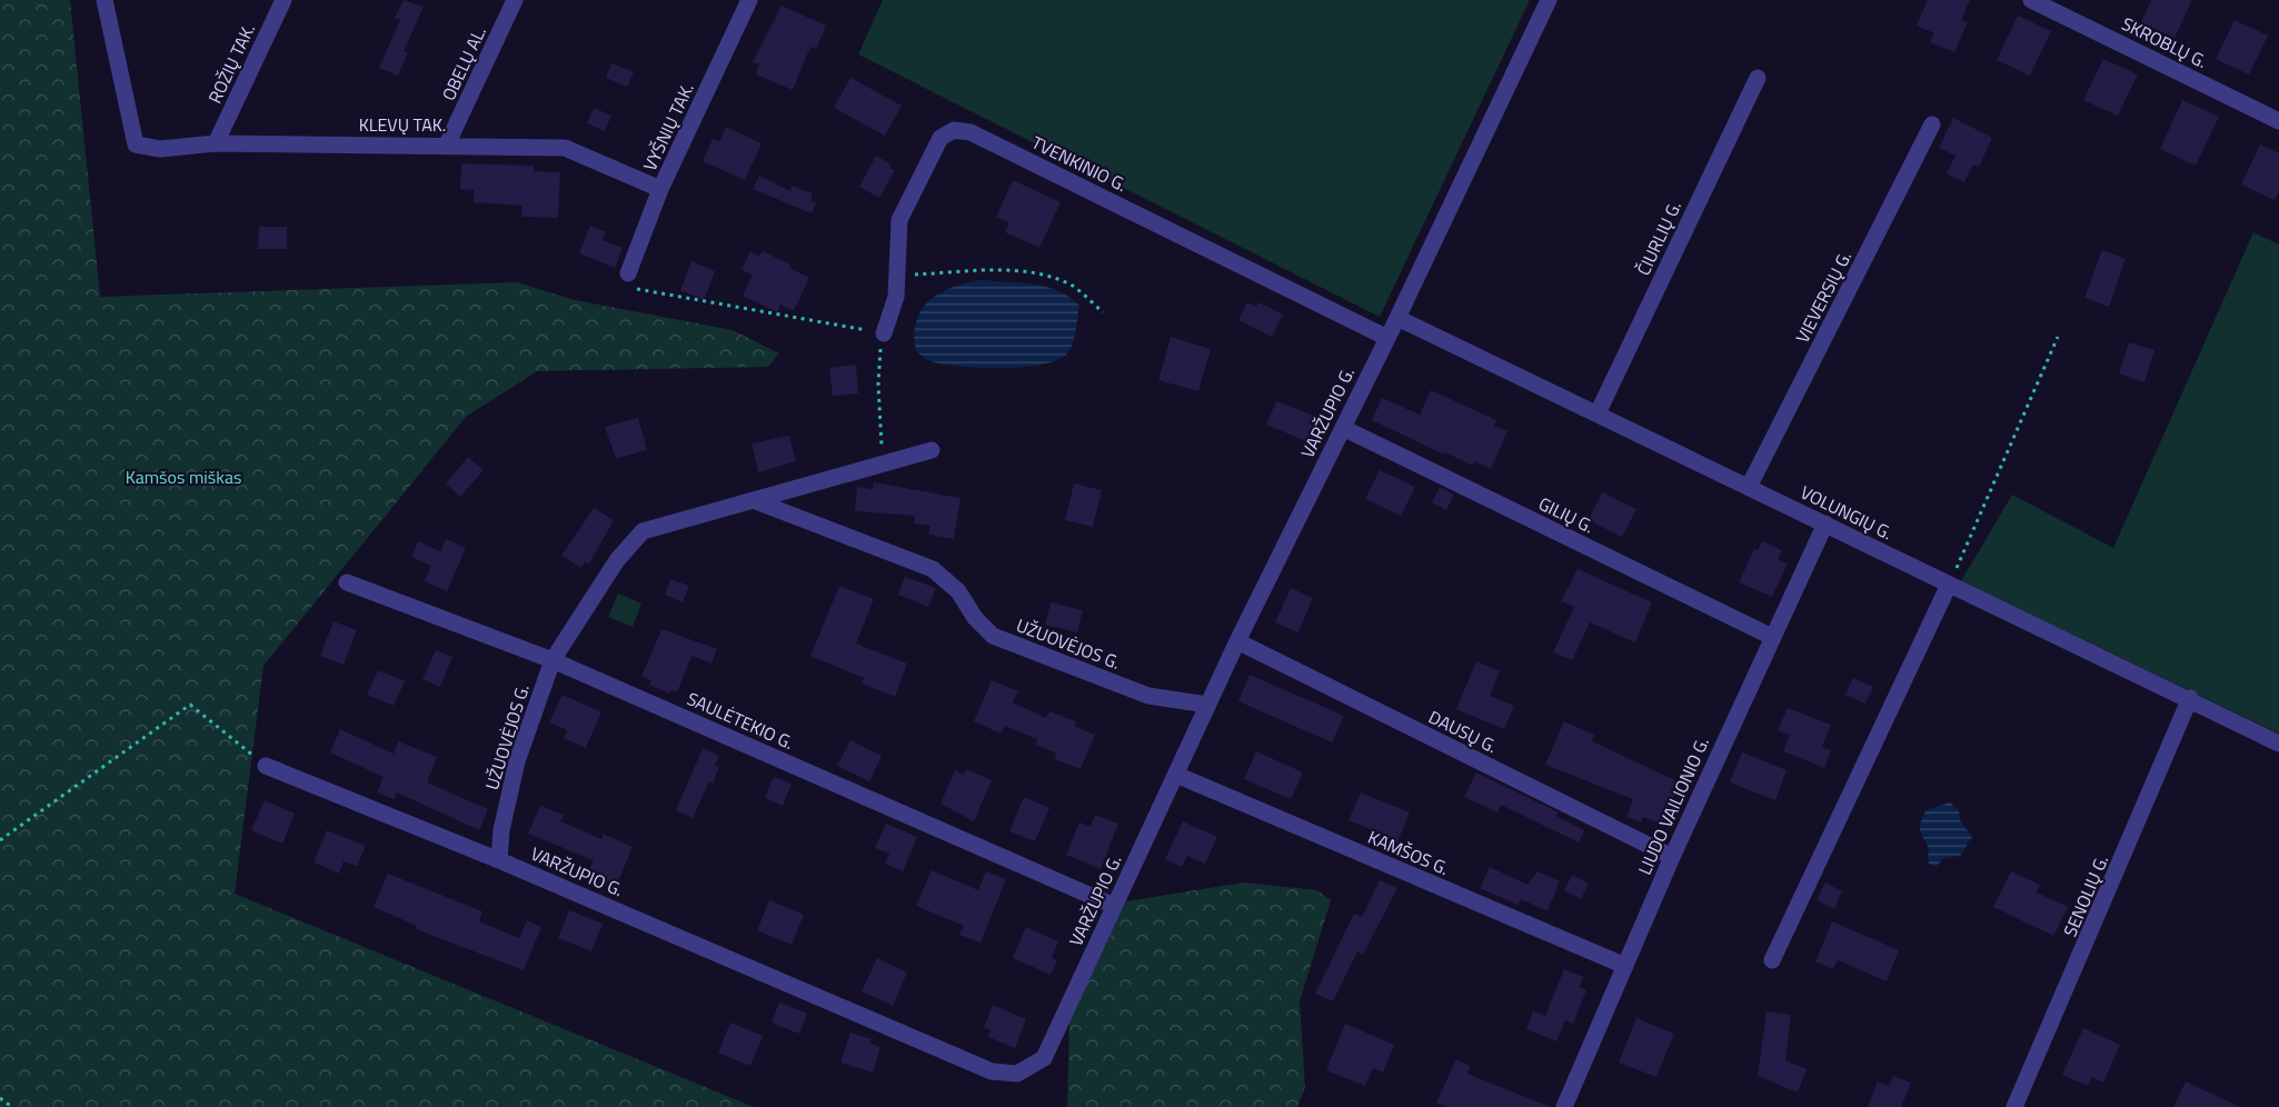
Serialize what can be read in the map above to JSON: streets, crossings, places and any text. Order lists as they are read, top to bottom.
{
  "streets": {
    "street": [
      "SKROBLŲ G.",
      "ROŽIŲ TAK.",
      "OBELŲ AL.",
      "KLEVŲ TAK.",
      "VYŠNIŲ TAK.",
      "TVENKINIO G.",
      "ČIURLIŲ G.",
      "VIEVERSIŲ G.",
      "VARŽUPIO G.",
      "VOLUNGIŲ G.",
      "GILIŲ G.",
      "UŽUOVĖJOS G.",
      "SAULĖTEKIO G.",
      "DAUSŲ G.",
      "LIUDO VAILIONIO G.",
      "KAMŠOS G.",
      "SENOLIŲ G."
    ]
  },
  "crossings": [
    ["ROŽIŲ TAK.", "KLEVŲ TAK."],
    ["OBELŲ AL.", "KLEVŲ TAK."],
    ["KLEVŲ TAK.", "VYŠNIŲ TAK."],
    ["TVENKINIO G.", "VARŽUPIO G."],
    ["ČIURLIŲ G.", "VOLUNGIŲ G."],
    ["VIEVERSIŲ G.", "VOLUNGIŲ G."],
    ["VARŽUPIO G.", "VOLUNGIŲ G."],
    ["VARŽUPIO G.", "GILIŲ G."],
    ["VARŽUPIO G.", "UŽUOVĖJOS G."],
    ["VARŽUPIO G.", "SAULĖTEKIO G."],
    ["VARŽUPIO G.", "DAUSŲ G."],
    ["VARŽUPIO G.", "KAMŠOS G."],
    ["VOLUNGIŲ G.", "LIUDO VAILIONIO G."],
    ["VOLUNGIŲ G.", "SENOLIŲ G."],
    ["GILIŲ G.", "LIUDO VAILIONIO G."],
    ["UŽUOVĖJOS G.", "SAULĖTEKIO G."],
    ["DAUSŲ G.", "LIUDO VAILIONIO G."],
    ["LIUDO VAILIONIO G.", "KAMŠOS G."]
  ],
  "parks": ["Kamšos miškas"]
}
